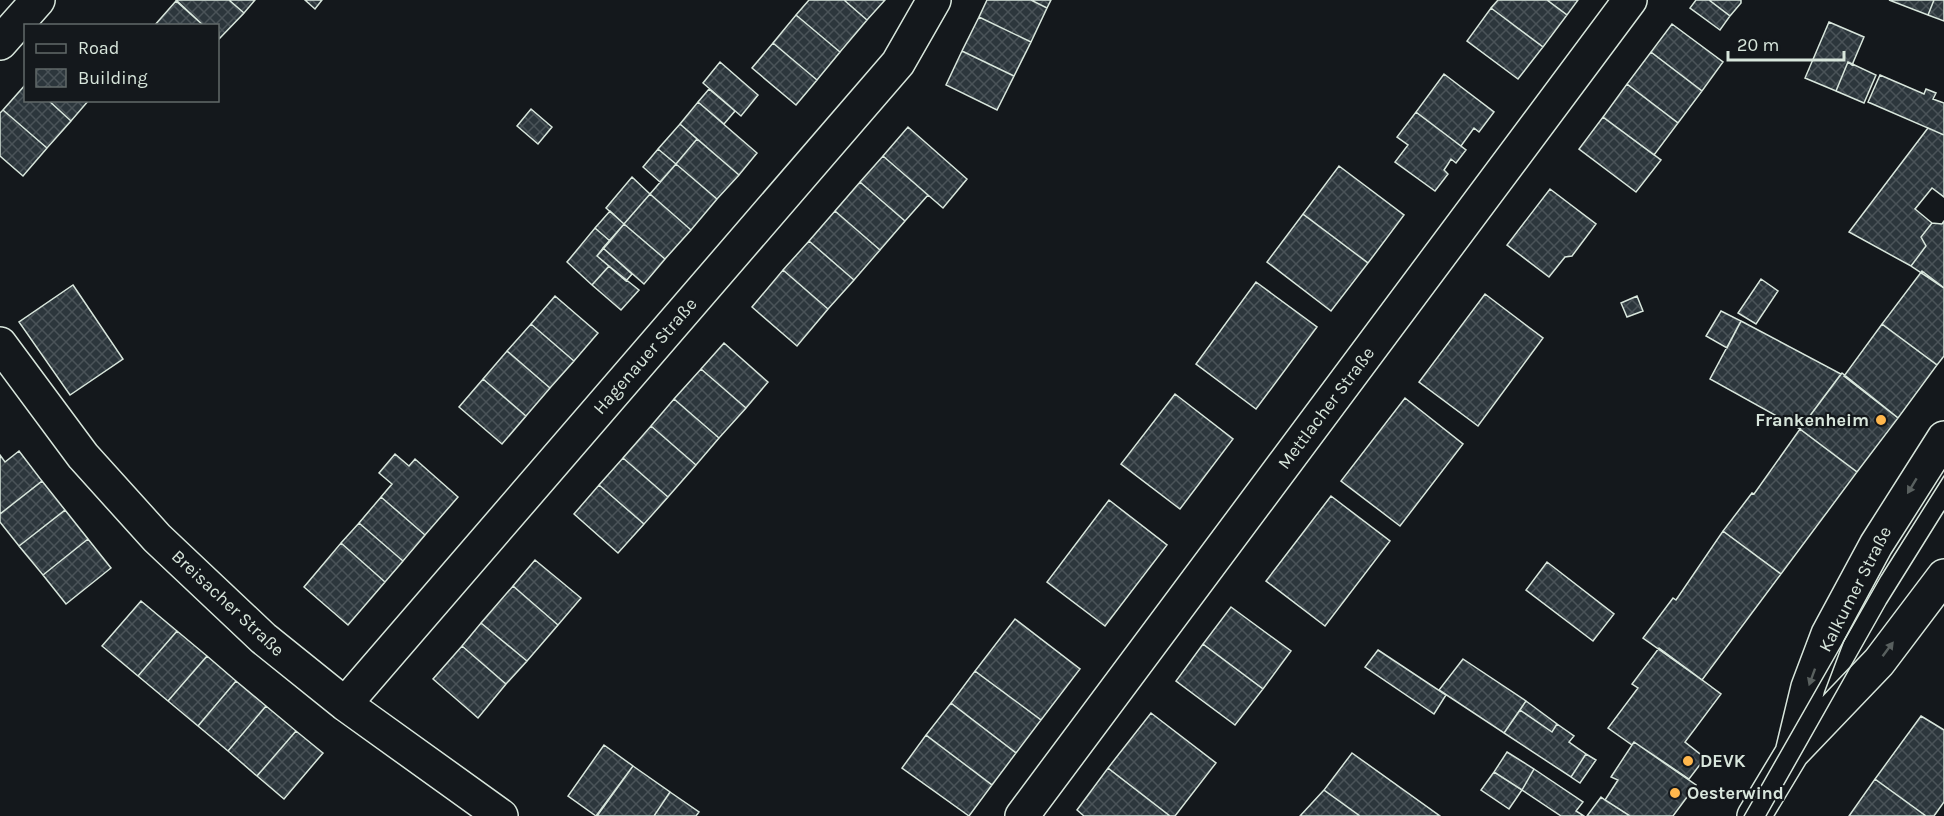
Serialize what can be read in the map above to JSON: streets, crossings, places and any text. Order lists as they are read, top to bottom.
{
  "streets": {
    "street": [
      "Hagenauer Straße",
      "Mettlacher Straße",
      "Kalkumer Straße",
      "Breisacher Straße"
    ]
  },
  "crossings": [
    ["Hagenauer Straße", "Breisacher Straße"]
  ],
  "places": ["Frankenheim", "DEVK", "Oesterwind"],
  "legend": ["Road", "Building"],
  "scale_bar": "20 m"
}
